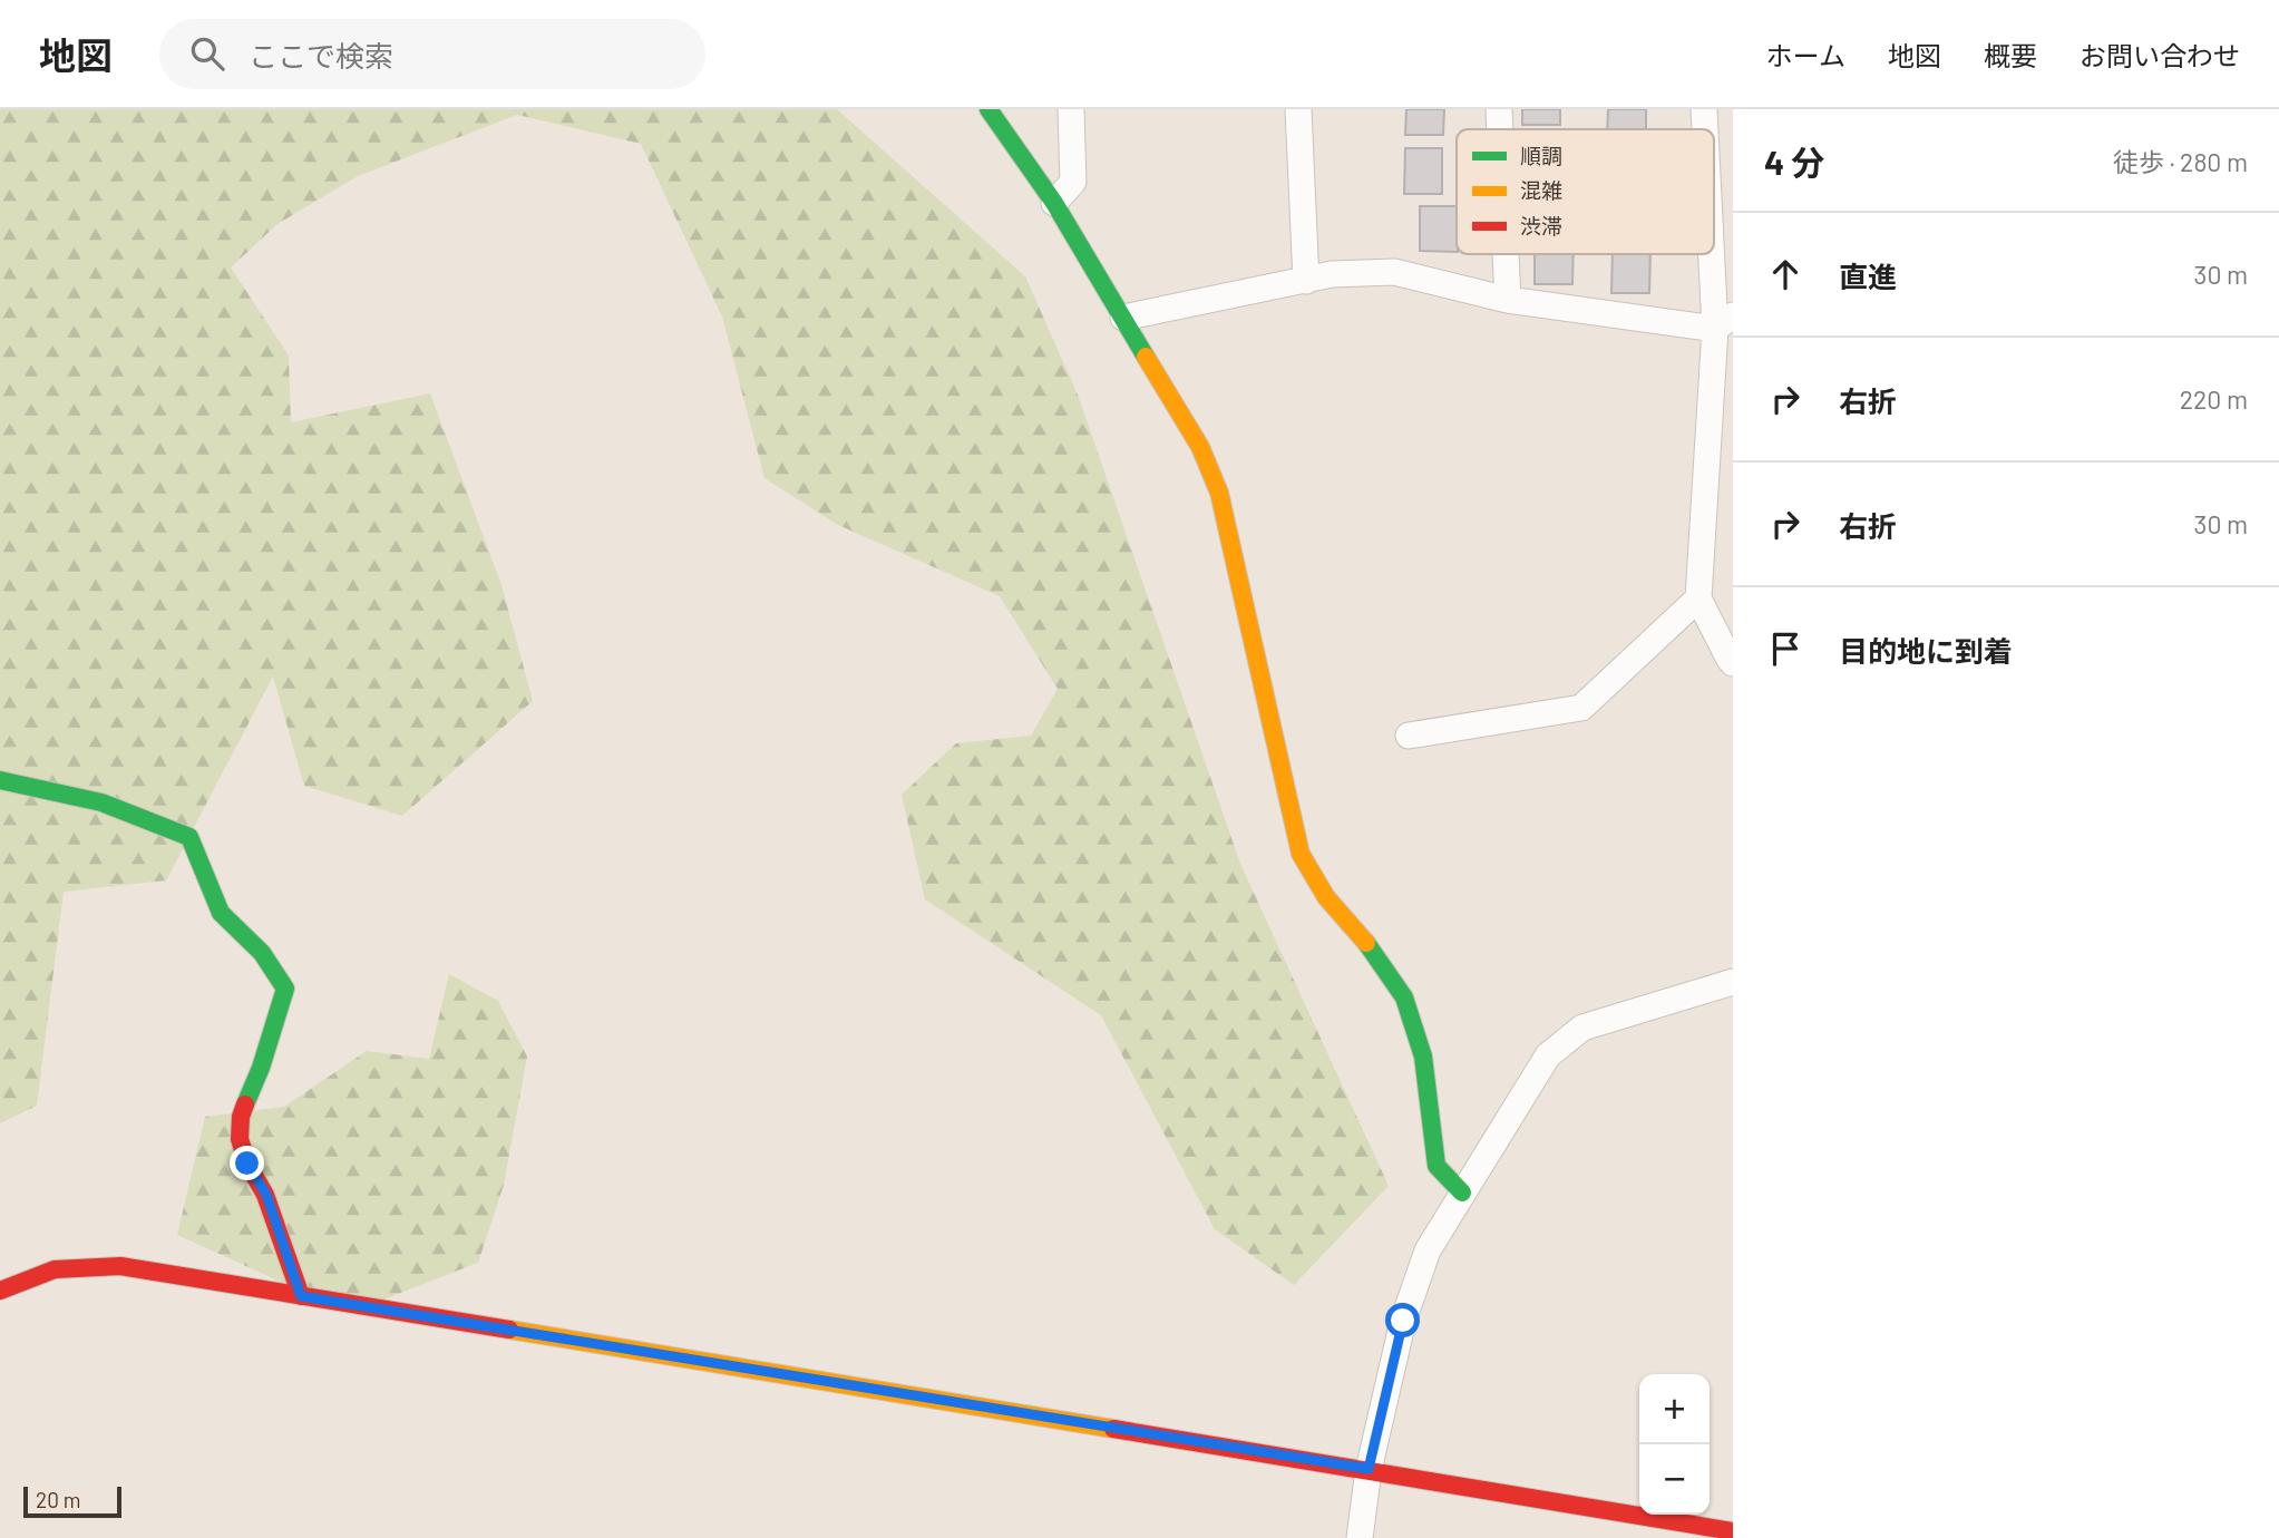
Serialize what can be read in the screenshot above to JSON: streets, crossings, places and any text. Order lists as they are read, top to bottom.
{
  "legend": ["順調", "混雑", "渋滞"],
  "scale_bar": "20 m",
  "page": {
    "header": "地図",
    "search": "ここで検索",
    "nav": [
      "ホーム",
      "地図",
      "概要",
      "お問い合わせ"
    ],
    "heading": ["4 分", "徒歩 · 280 m"],
    "list": [
      ["直進", "30 m"],
      ["右折", "220 m"],
      ["右折", "30 m"],
      "目的地に到着"
    ],
    "map_buttons": ["+", "−"],
    "scale": "20 m"
  }
}
